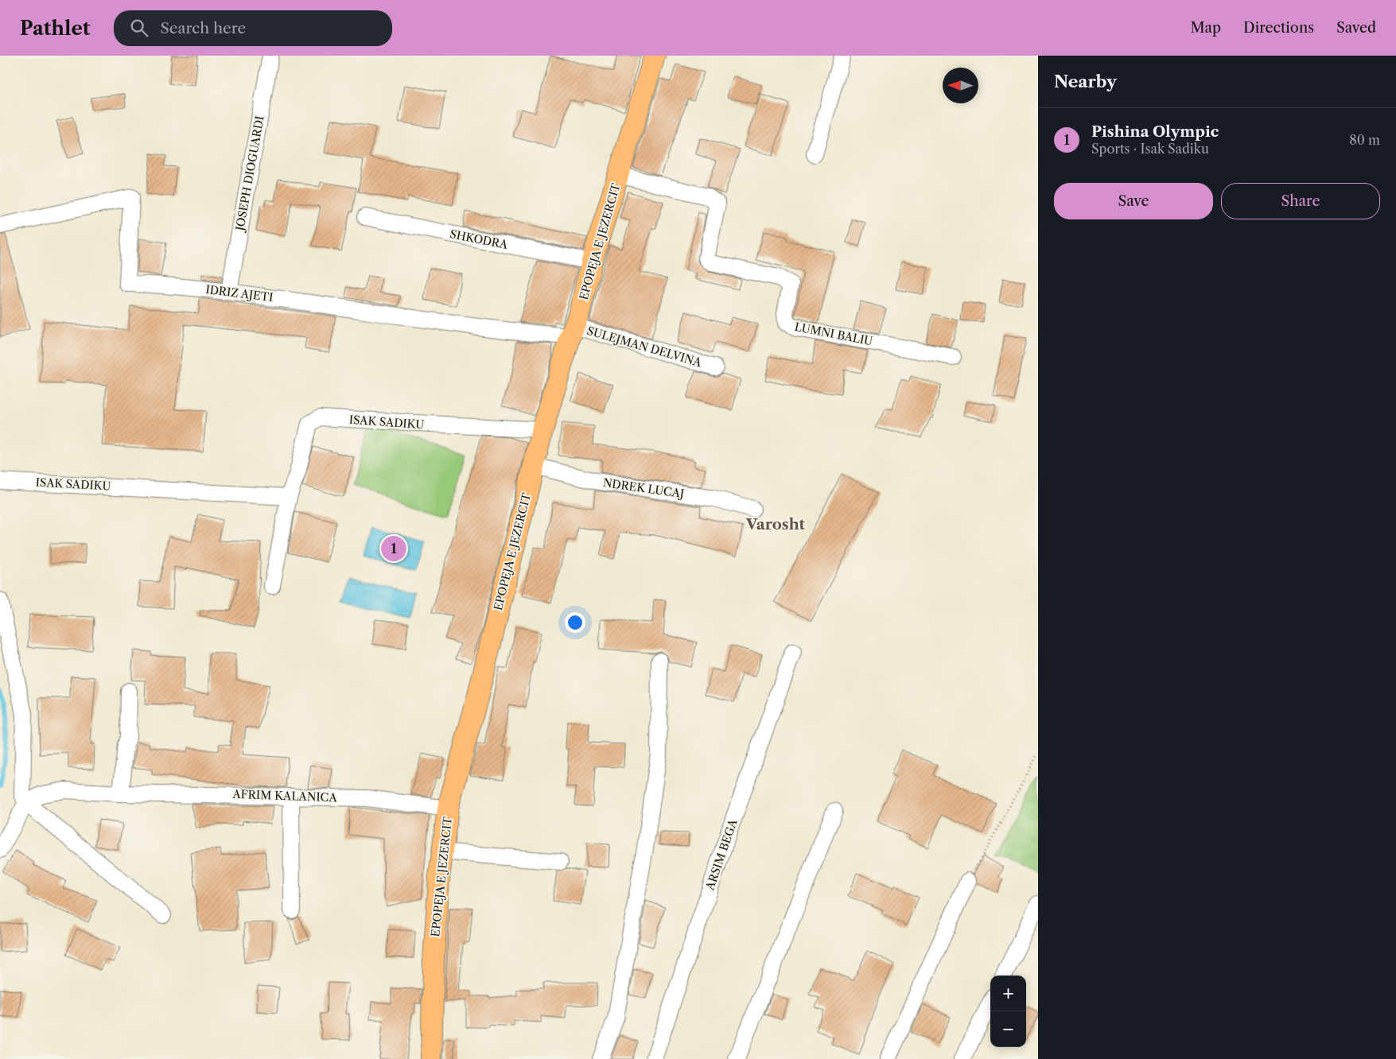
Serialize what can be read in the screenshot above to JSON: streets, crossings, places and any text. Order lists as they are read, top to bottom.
{
  "streets": {
    "main road": ["EPOPEJA E JEZERCIT"],
    "street": [
      "JOSEPH DIOGUARDI",
      "SHKODRA",
      "IDRIZ AJETI",
      "LUMNI BALIU",
      "SULEJMAN DELVINA",
      "ISAK SADIKU",
      "NDREK LUCAJ",
      "AFRIM KALANICA",
      "ARSIM BEGA"
    ]
  },
  "crossings": [
    ["JOSEPH DIOGUARDI", "IDRIZ AJETI"],
    ["SHKODRA", "EPOPEJA E JEZERCIT"],
    ["EPOPEJA E JEZERCIT", "IDRIZ AJETI"],
    ["EPOPEJA E JEZERCIT", "LUMNI BALIU"],
    ["EPOPEJA E JEZERCIT", "SULEJMAN DELVINA"],
    ["EPOPEJA E JEZERCIT", "ISAK SADIKU"],
    ["EPOPEJA E JEZERCIT", "NDREK LUCAJ"],
    ["EPOPEJA E JEZERCIT", "AFRIM KALANICA"],
    ["IDRIZ AJETI", "SULEJMAN DELVINA"]
  ],
  "districts": ["Varosht"],
  "north": "left",
  "page": {
    "header": "Pathlet",
    "search": "Search here",
    "nav": ["Map", "Directions", "Saved"],
    "heading": "Nearby",
    "list": [
      {
        "mark": "1",
        "name": "Pishina Olympic",
        "note": "Sports · Isak Sadiku",
        "value": "80 m"
      }
    ],
    "buttons": ["Save", "Share"],
    "pins": "1",
    "map_buttons": ["+", "−"]
  }
}
